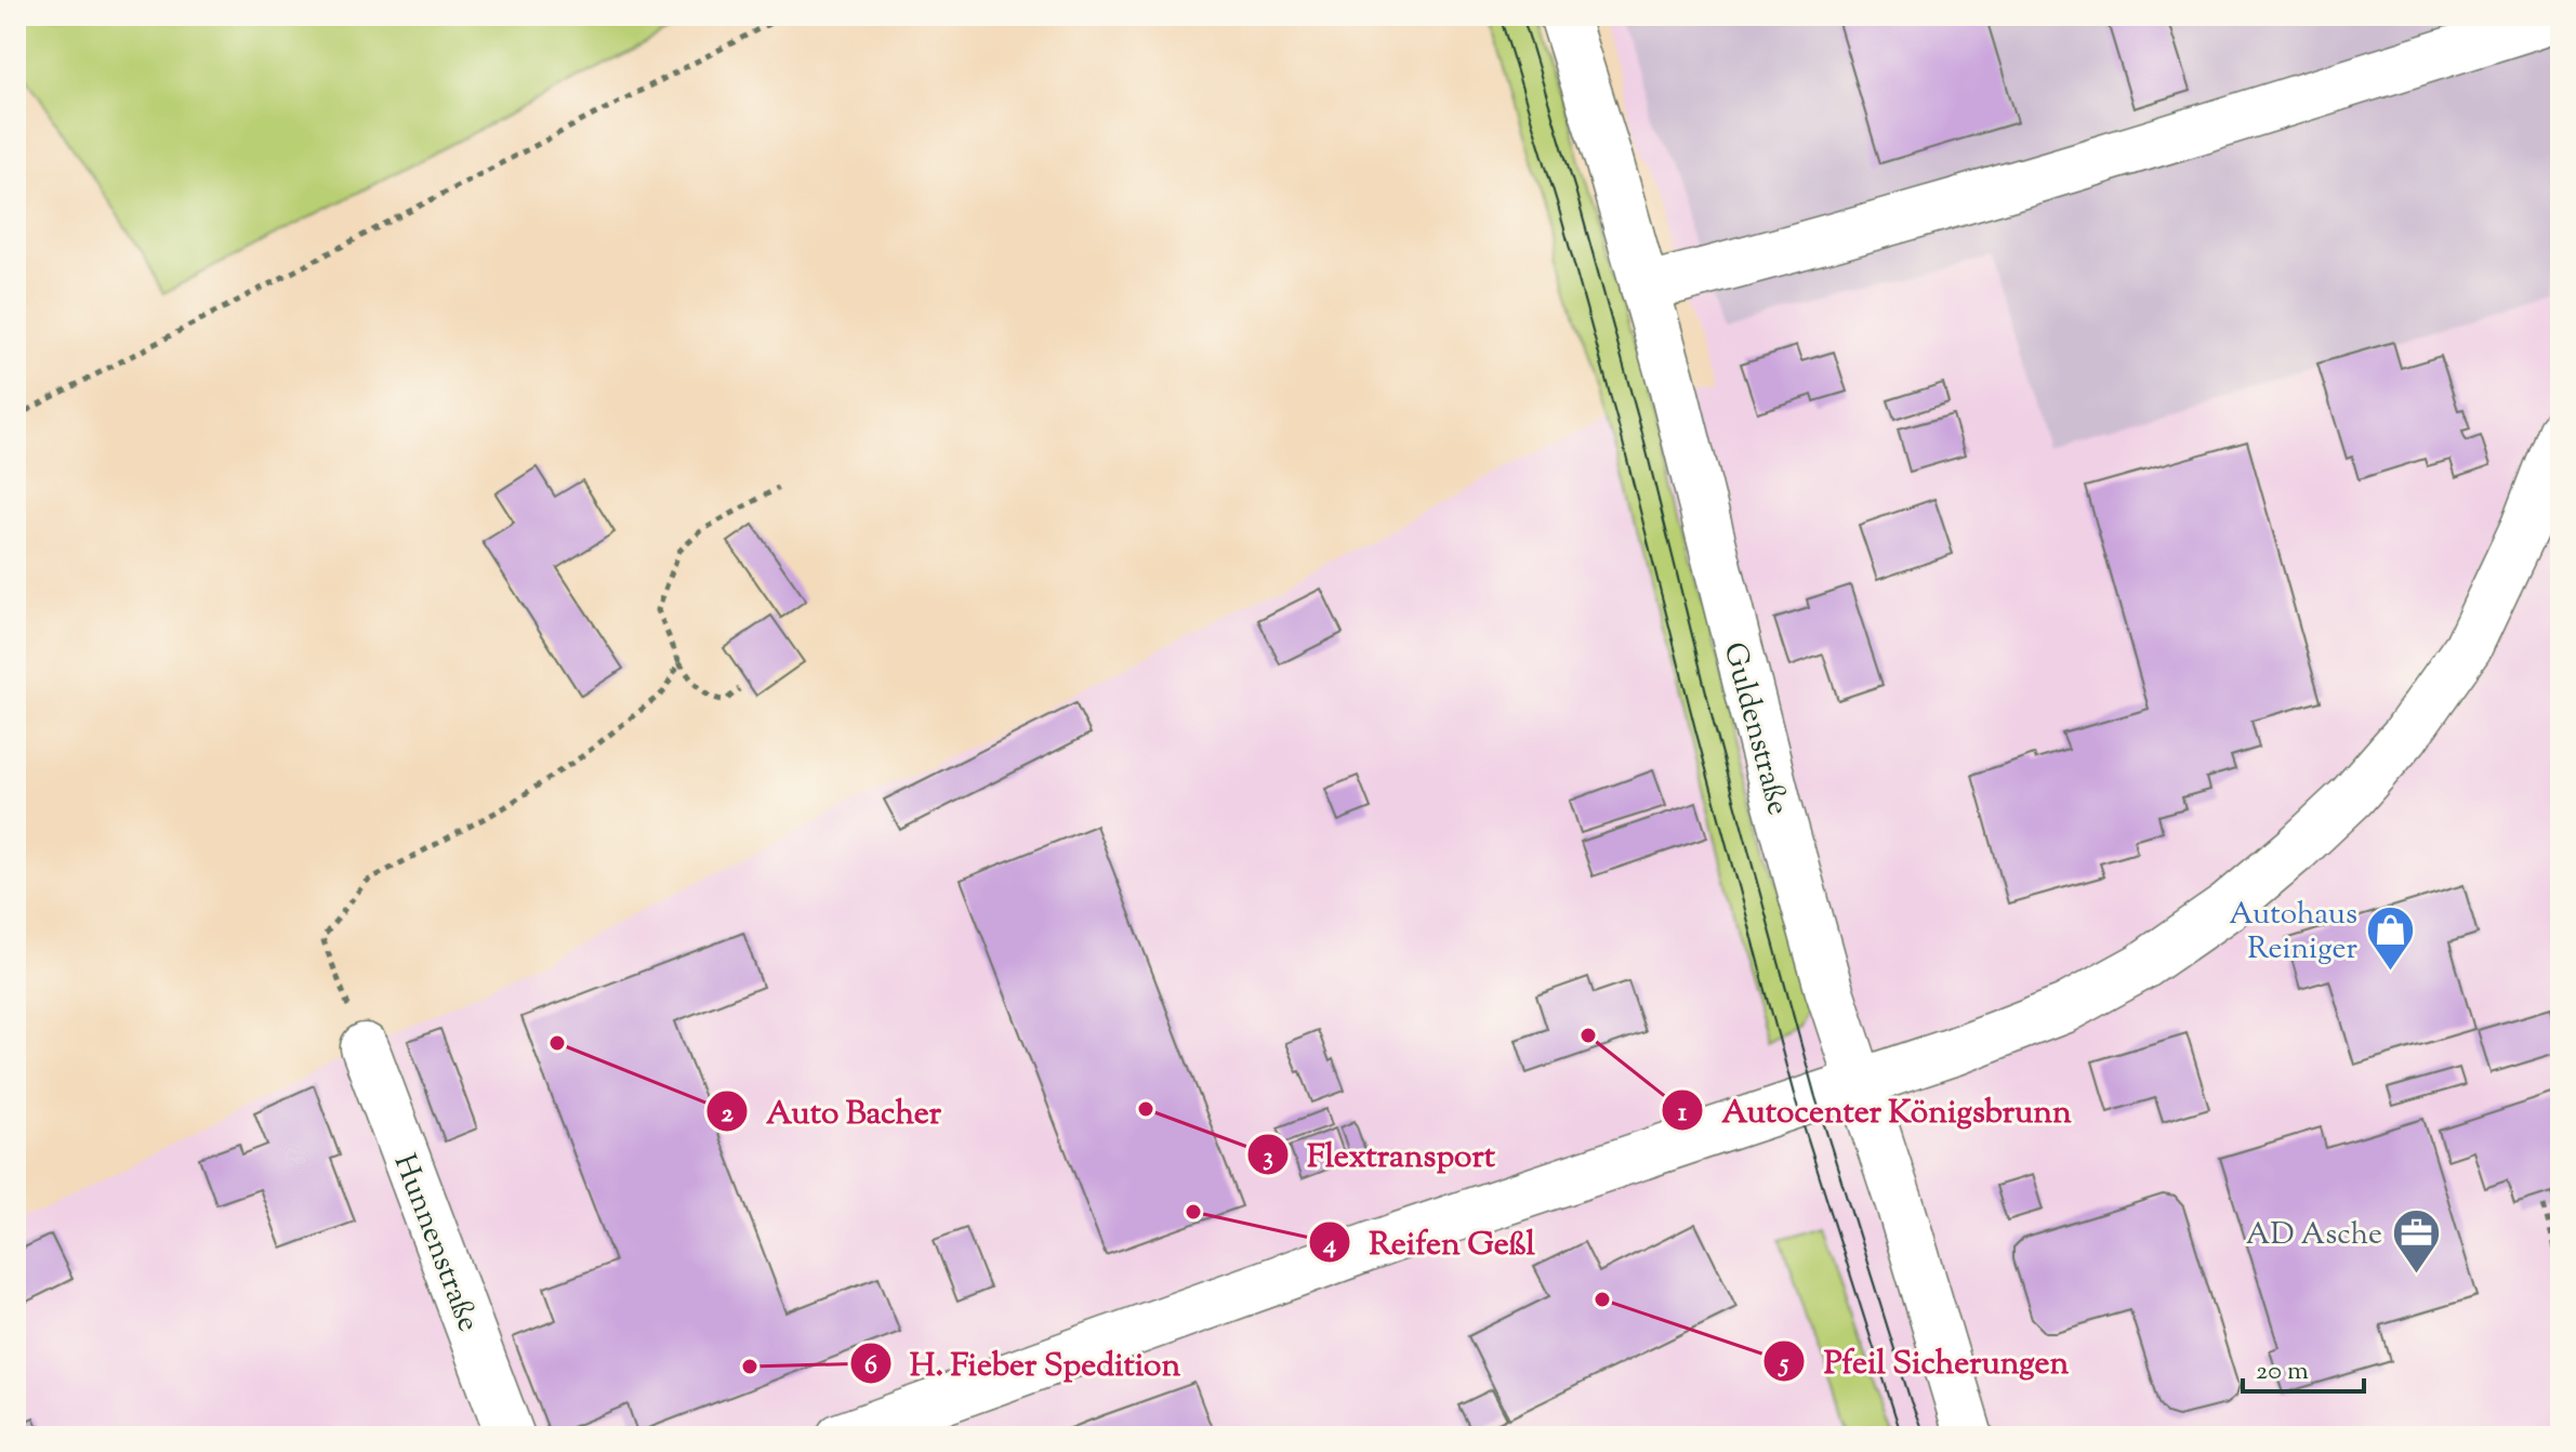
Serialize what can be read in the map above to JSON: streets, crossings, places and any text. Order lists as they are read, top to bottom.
{
  "streets": {
    "street": ["Guldenstraße", "Hunnenstraße"]
  },
  "places": {
    "shop": ["Autohaus Reiniger"],
    "other": [
      "Autocenter Königsbrunn",
      "Auto Bacher",
      "Flextransport",
      "Reifen Geßl",
      "Pfeil Sicherungen",
      "H. Fieber Spedition"
    ],
    "office": ["AD Asche"]
  },
  "scale_bar": "20 m"
}
